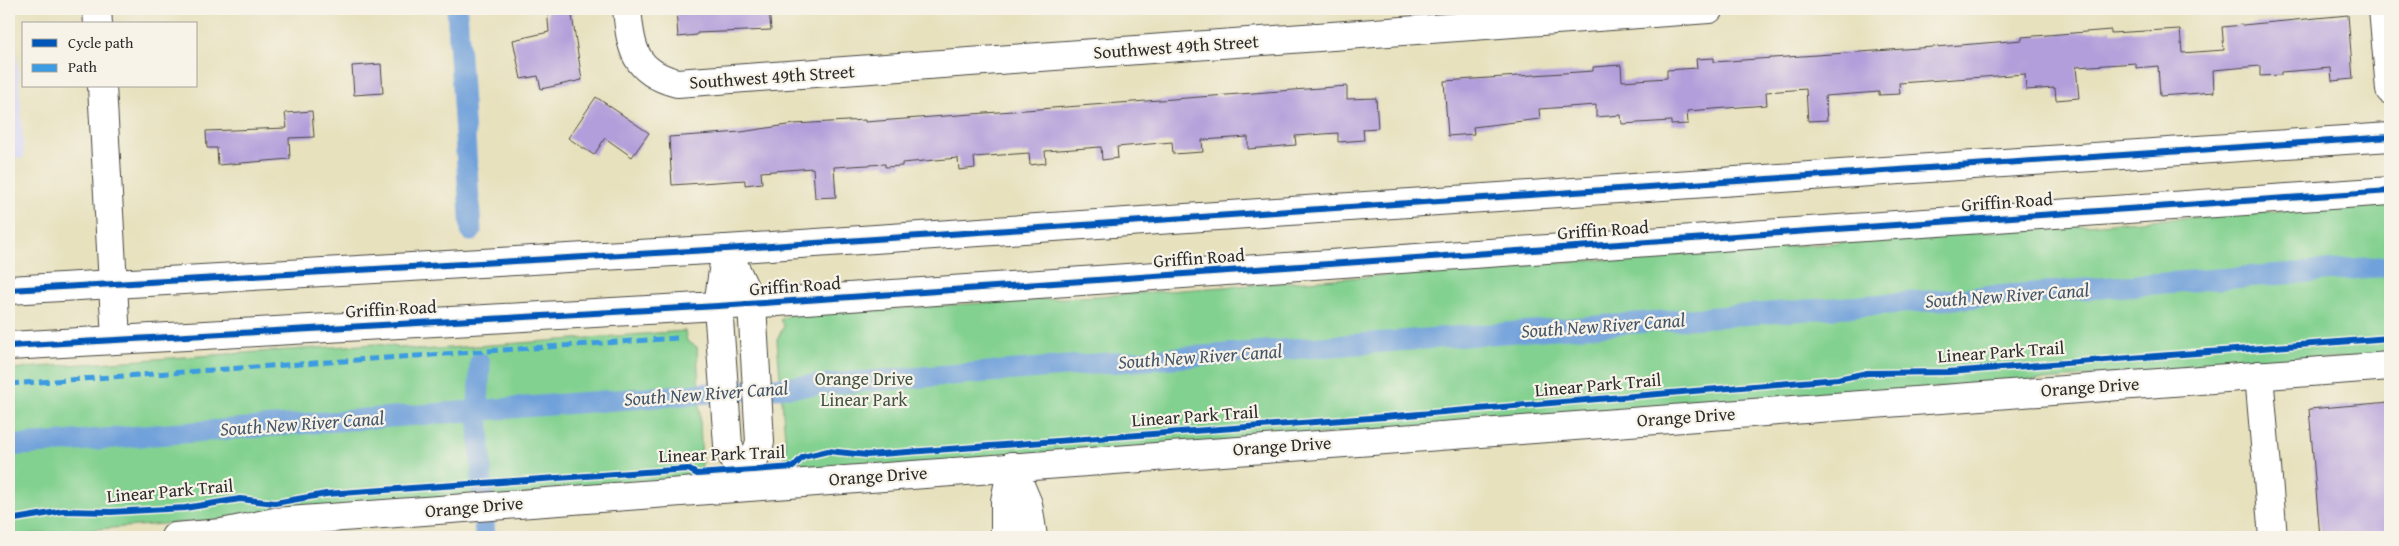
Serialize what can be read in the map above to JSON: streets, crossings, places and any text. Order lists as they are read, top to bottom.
{
  "streets": {
    "main road": ["Southwest 49th Street", "Griffin Road", "Orange Drive"],
    "cycle path": ["Linear Park Trail"]
  },
  "water": ["South New River Canal"],
  "parks": ["Orange Drive Linear Park"],
  "legend": ["Cycle path", "Path"]
}
